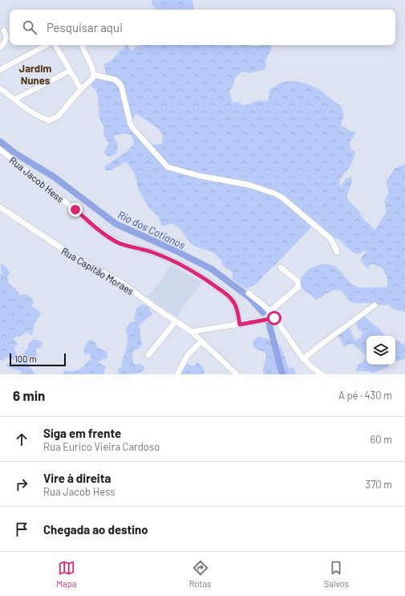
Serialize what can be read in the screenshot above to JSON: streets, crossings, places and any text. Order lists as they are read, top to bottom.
{
  "streets": {
    "street": ["Rua Jacob Hess", "Rua Capitão Moraes"]
  },
  "districts": ["Jardim Nunes"],
  "water": ["Rio dos Cotianos"],
  "scale_bar": "100 m",
  "page": {
    "search": "Pesquisar aqui",
    "scale": "100 m",
    "heading": ["6 min", "A pé · 430 m"],
    "list": [
      ["Siga em frente", "Rua Eurico Vieira Cardoso", "60 m"],
      ["Vire à direita", "Rua Jacob Hess", "370 m"],
      "Chegada ao destino"
    ],
    "nav": ["Mapa", "Rotas", "Salvos"]
  }
}
